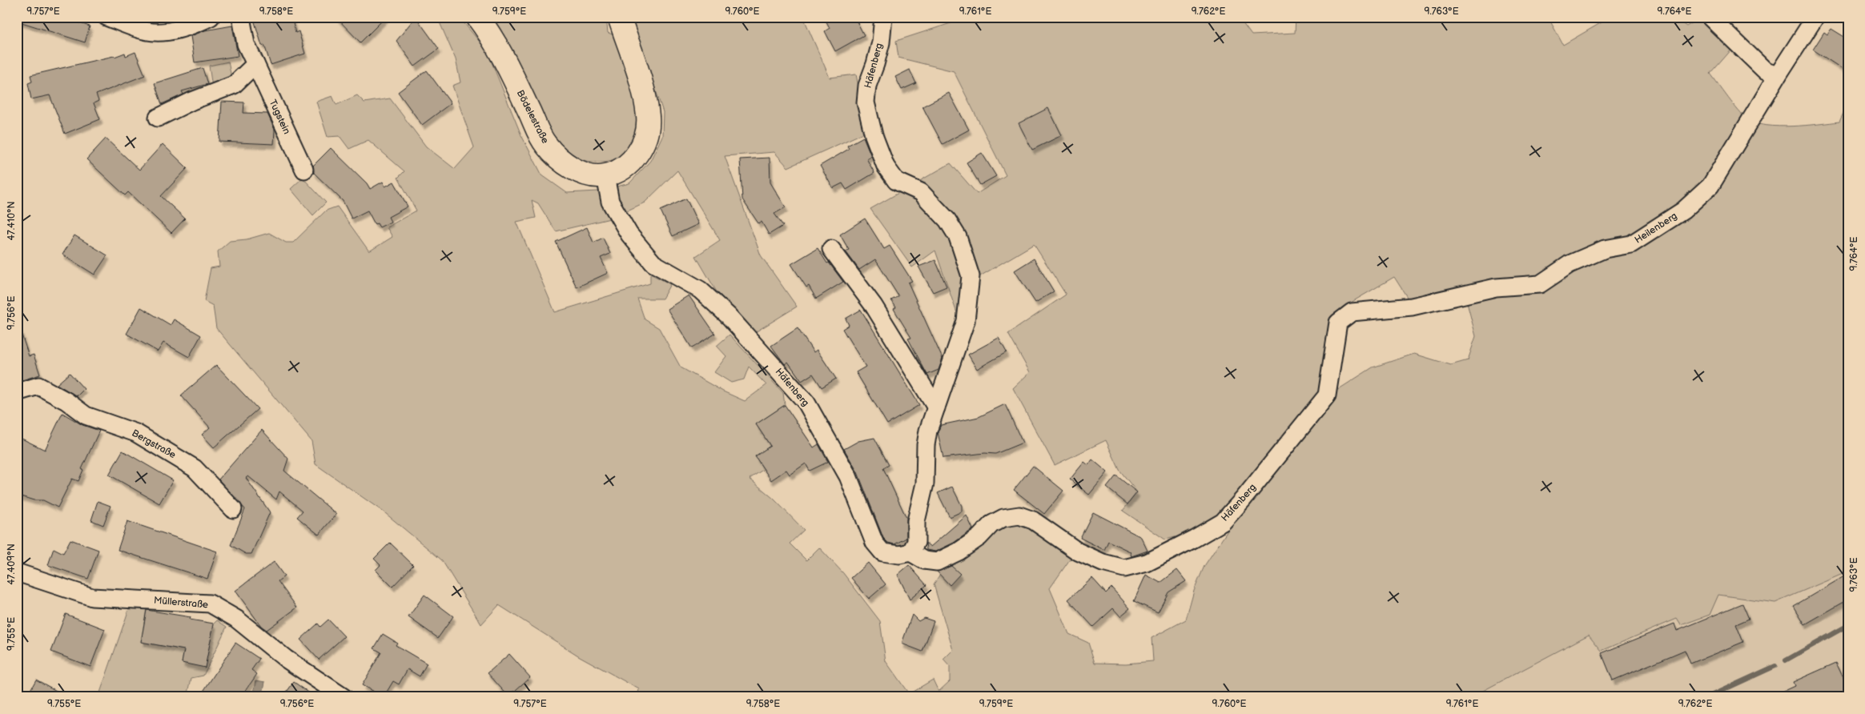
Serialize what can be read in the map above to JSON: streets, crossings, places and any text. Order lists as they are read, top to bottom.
{
  "streets": {
    "main road": ["Bödelestraße"],
    "street": [
      "Häfenberg",
      "Tugstein",
      "Heilenberg",
      "Bergstraße",
      "Müllerstraße"
    ]
  },
  "crossings": [
    ["Häfenberg", "Bödelestraße"],
    ["Häfenberg", "Heilenberg"]
  ],
  "coordinates": [
    "9.757°E",
    "9.758°E",
    "9.759°E",
    "9.760°E",
    "9.761°E",
    "9.762°E",
    "9.763°E",
    "9.764°E",
    "47.410°N",
    "9.756°E",
    "47.409°N",
    "9.755°E"
  ]
}
